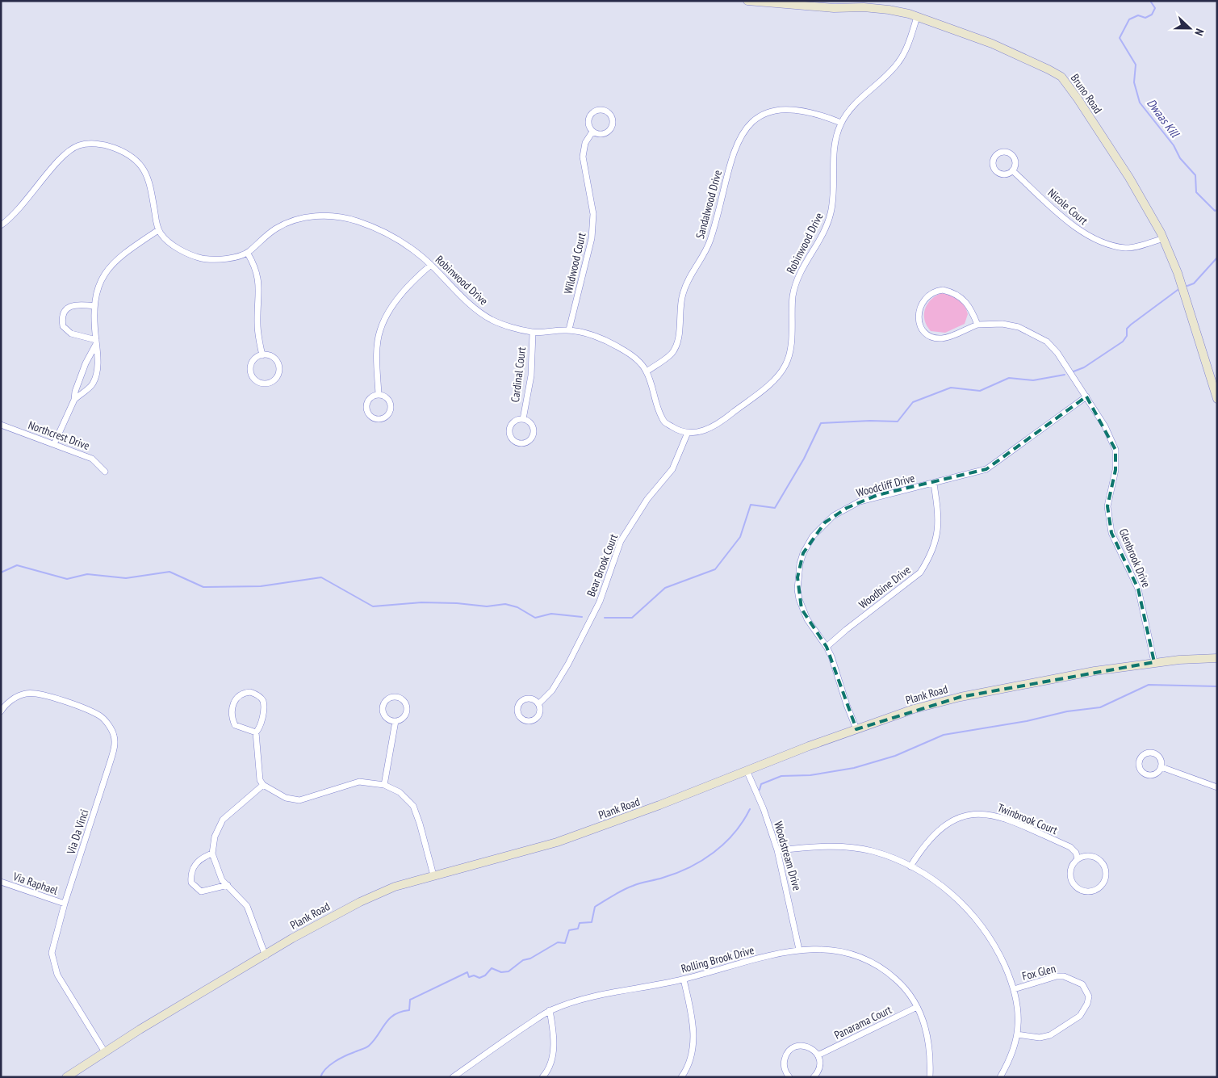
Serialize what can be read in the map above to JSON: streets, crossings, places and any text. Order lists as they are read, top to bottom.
{
  "streets": {
    "street": [
      "Bruno Road",
      "Sandalwood Drive",
      "Nicole Court",
      "Robinwood Drive",
      "Wildwood Court",
      "Cardinal Court",
      "Northcrest Drive",
      "Woodcliff Drive",
      "Glenbrook Drive",
      "Bear Brook Court",
      "Woodbine Drive",
      "Plank Road",
      "Twinbrook Court",
      "Via Da Vinci",
      "Woodstream Drive",
      "Via Raphael",
      "Rolling Brook Drive",
      "Fox Glen",
      "Panarama Court"
    ]
  },
  "crossings": [
    ["Bruno Road", "Nicole Court"],
    ["Bruno Road", "Robinwood Drive"],
    ["Sandalwood Drive", "Robinwood Drive"],
    ["Robinwood Drive", "Wildwood Court"],
    ["Robinwood Drive", "Cardinal Court"],
    ["Robinwood Drive", "Bear Brook Court"],
    ["Woodcliff Drive", "Glenbrook Drive"],
    ["Woodcliff Drive", "Woodbine Drive"],
    ["Woodcliff Drive", "Plank Road"],
    ["Glenbrook Drive", "Plank Road"],
    ["Plank Road", "Via Da Vinci"],
    ["Plank Road", "Woodstream Drive"],
    ["Via Da Vinci", "Via Raphael"],
    ["Woodstream Drive", "Rolling Brook Drive"],
    ["Rolling Brook Drive", "Panarama Court"]
  ],
  "water": ["Dwaas Kill"],
  "north": "right"
}
